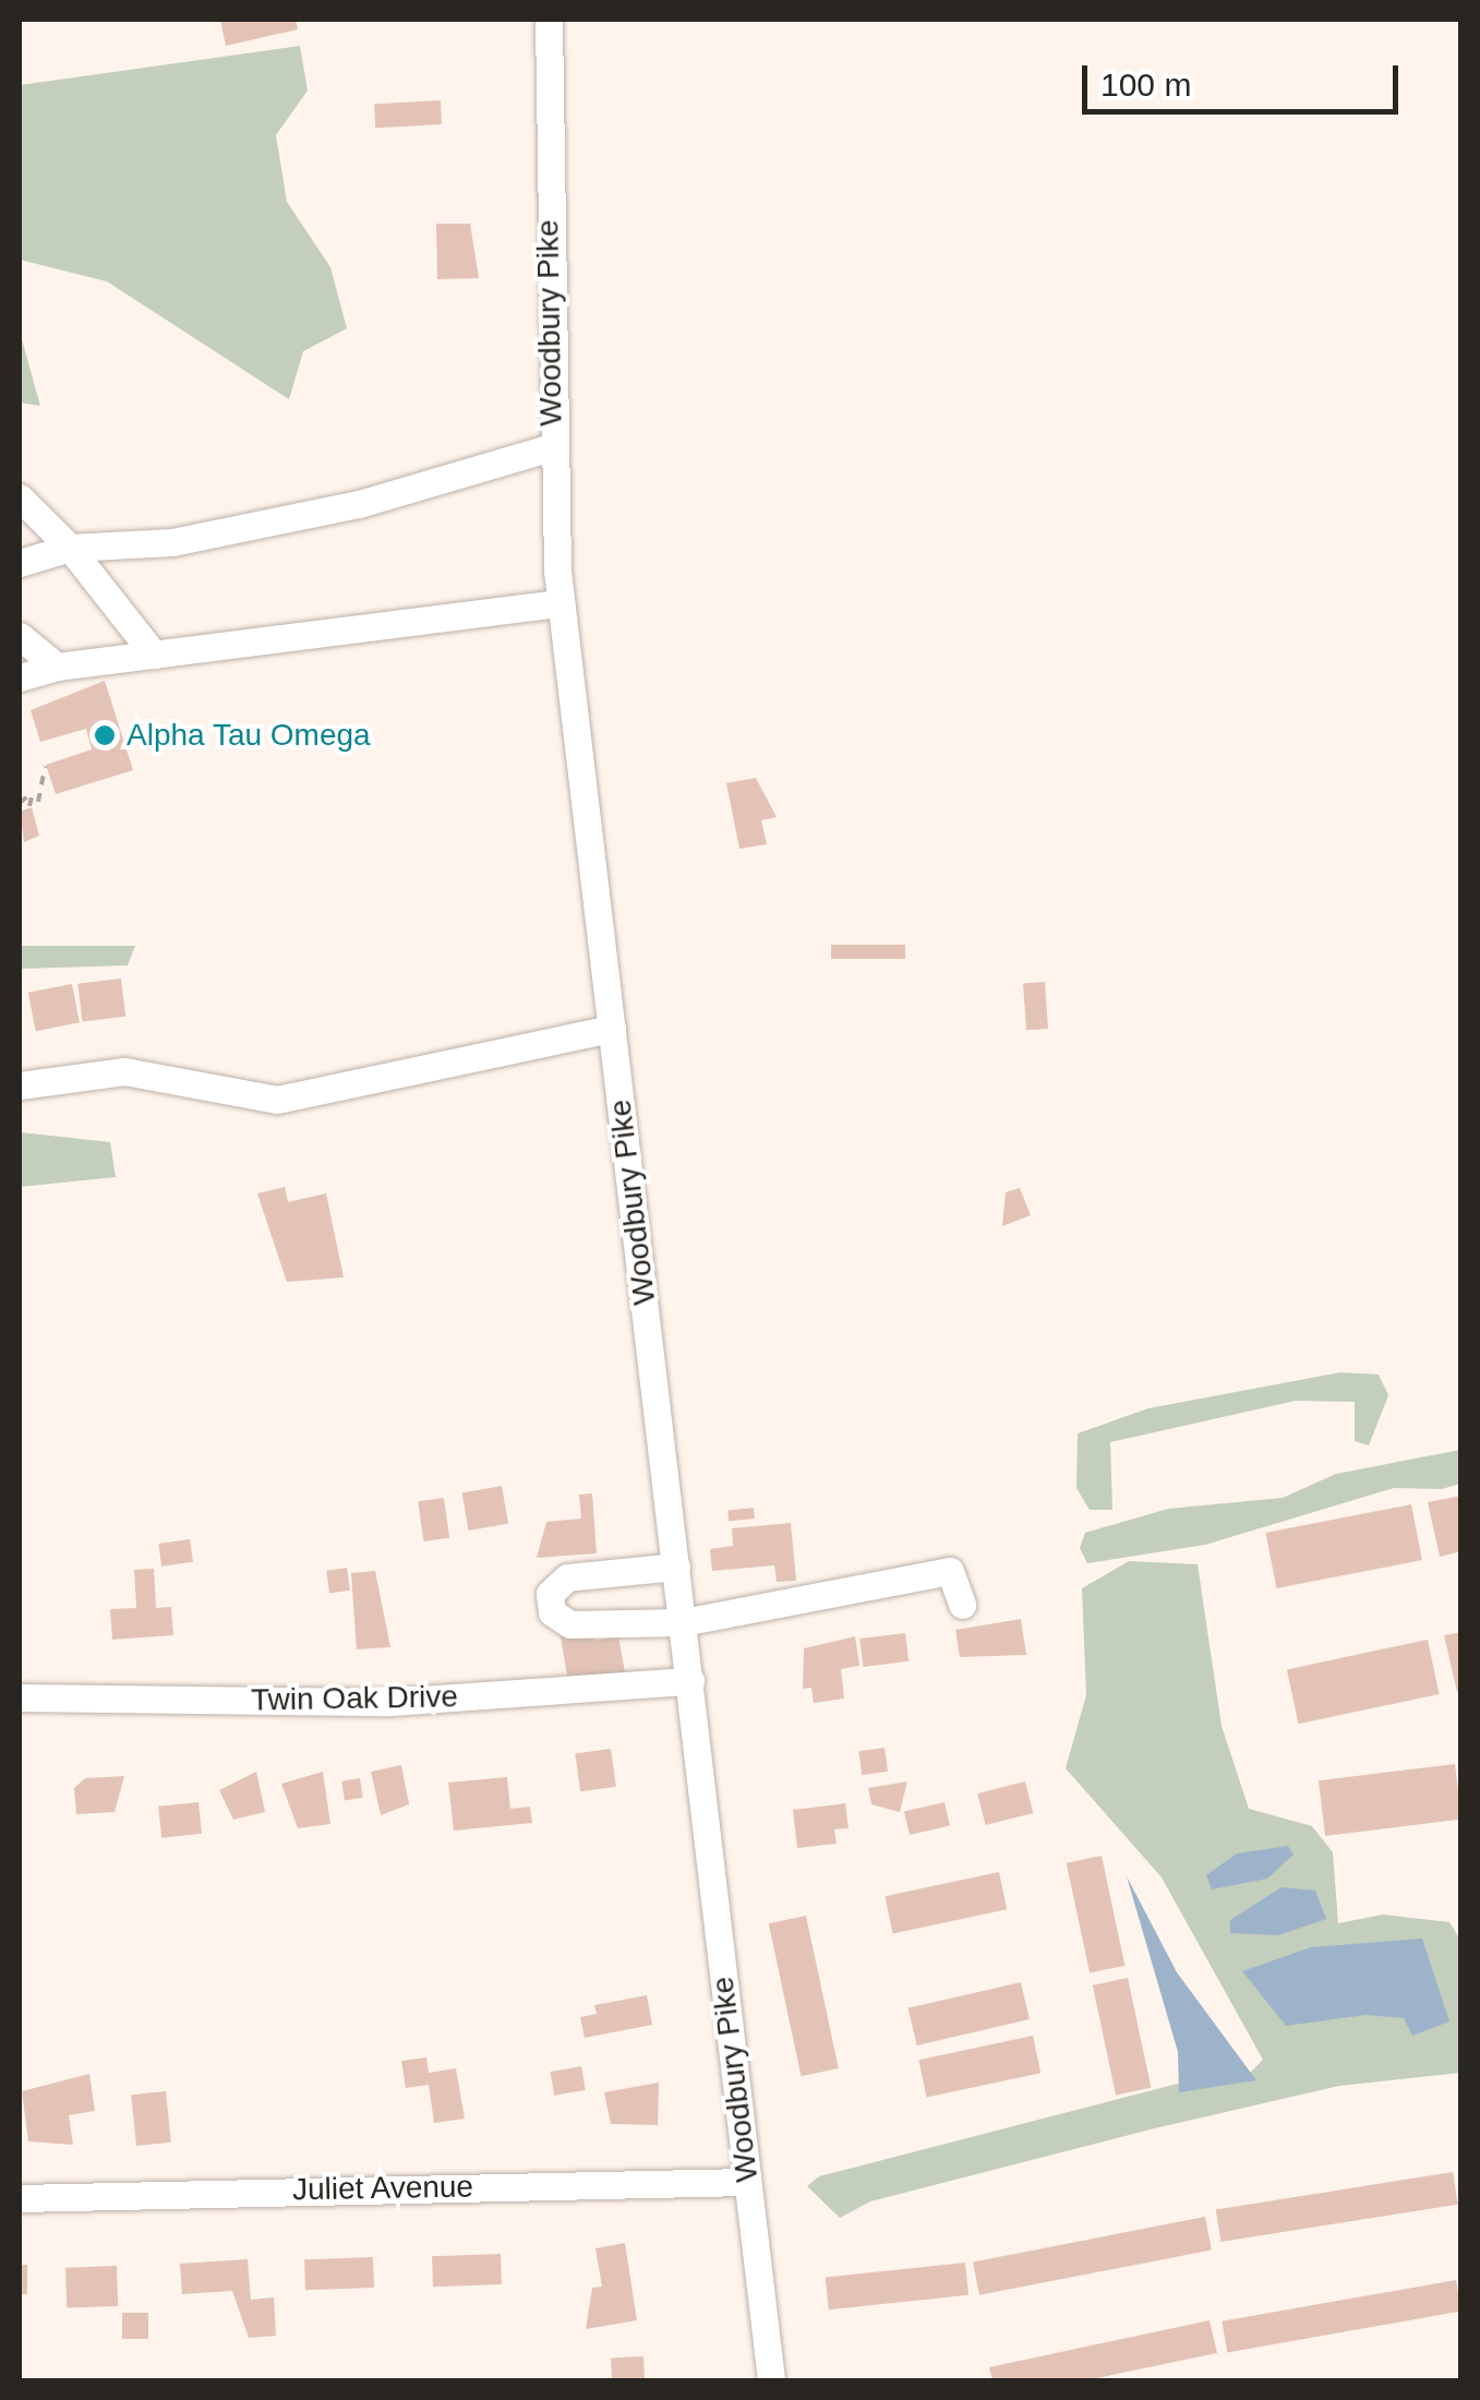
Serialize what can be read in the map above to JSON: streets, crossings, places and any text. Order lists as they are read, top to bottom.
{
  "streets": {
    "street": ["Woodbury Pike", "Twin Oak Drive", "Juliet Avenue"]
  },
  "crossings": [
    ["Woodbury Pike", "Twin Oak Drive"],
    ["Woodbury Pike", "Juliet Avenue"]
  ],
  "places": ["Alpha Tau Omega"],
  "scale_bar": "100 m"
}
